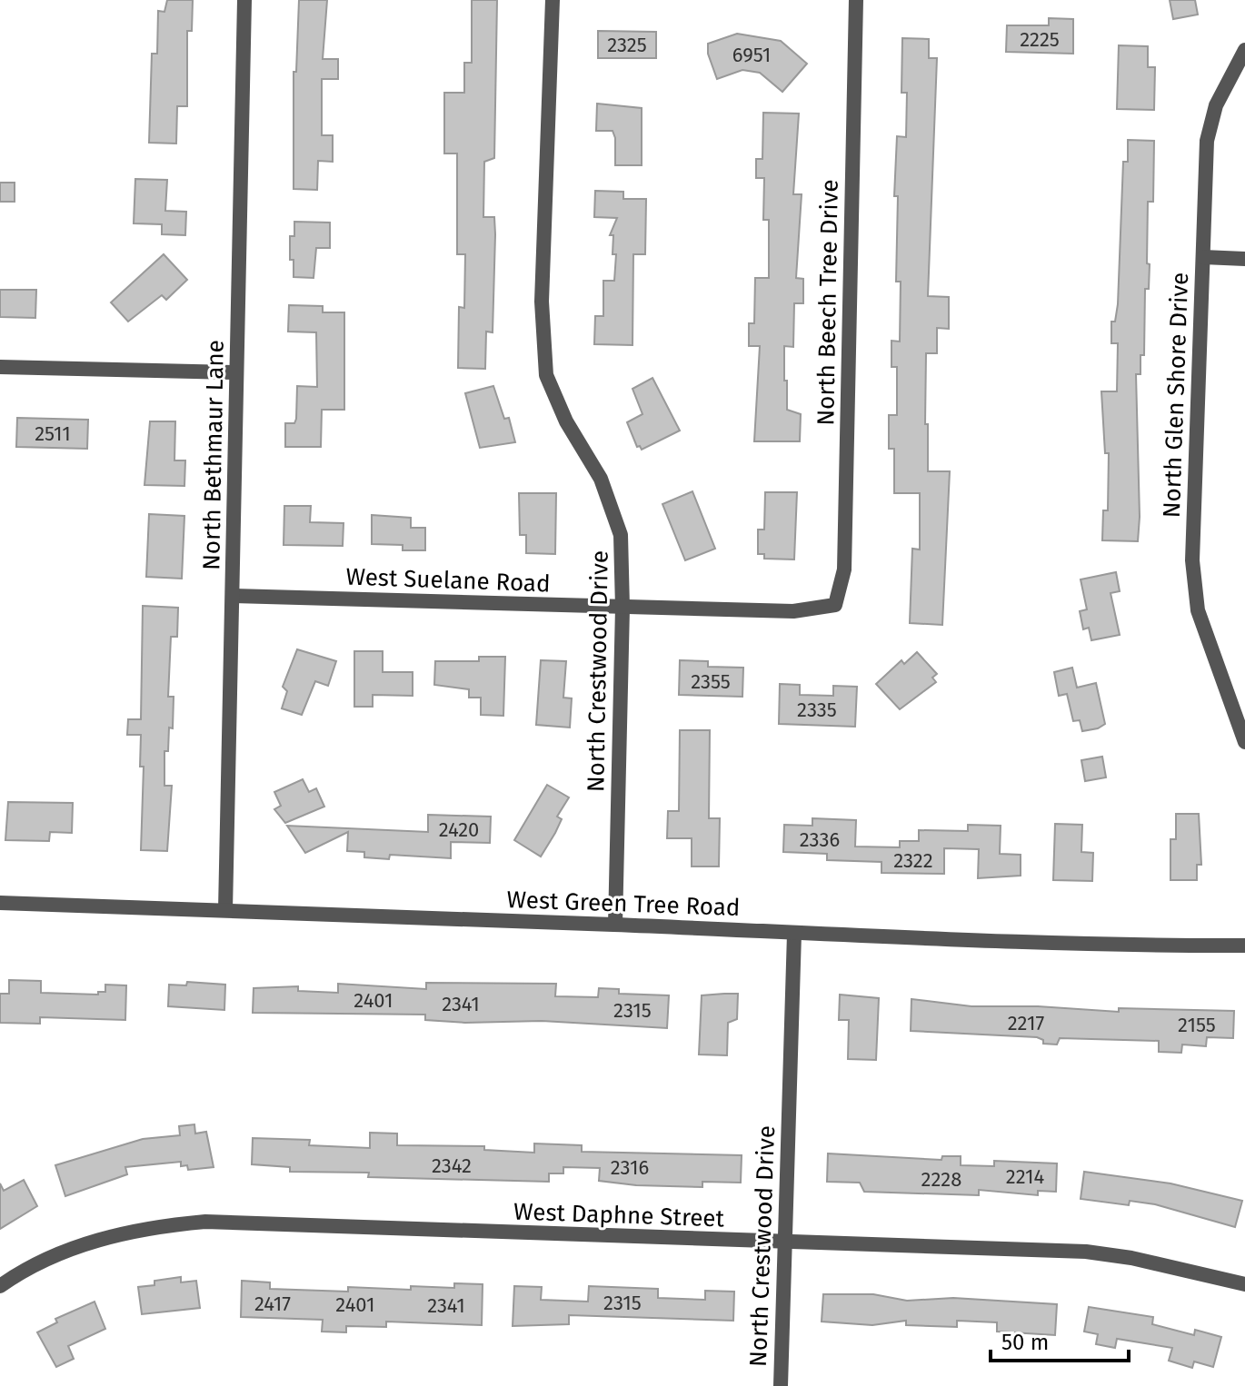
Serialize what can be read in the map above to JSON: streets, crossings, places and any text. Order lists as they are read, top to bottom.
{
  "streets": {
    "street": [
      "North Beech Tree Drive",
      "North Glen Shore Drive",
      "North Bethmaur Lane",
      "West Suelane Road",
      "North Crestwood Drive",
      "West Green Tree Road",
      "West Daphne Street"
    ]
  },
  "crossings": [
    ["North Beech Tree Drive", "West Suelane Road"],
    ["North Bethmaur Lane", "West Suelane Road"],
    ["North Bethmaur Lane", "West Green Tree Road"],
    ["West Suelane Road", "North Crestwood Drive"],
    ["North Crestwood Drive", "West Green Tree Road"],
    ["North Crestwood Drive", "West Daphne Street"]
  ],
  "house_numbers": [
    "2225",
    "2325",
    "6951",
    "2511",
    "2355",
    "2335",
    "2420",
    "2336",
    "2322",
    "2401",
    "2341",
    "2315",
    "2217",
    "2155",
    "2342",
    "2316",
    "2214",
    "2228",
    "2315",
    "2417",
    "2401",
    "2341"
  ],
  "scale_bar": "50 m"
}
